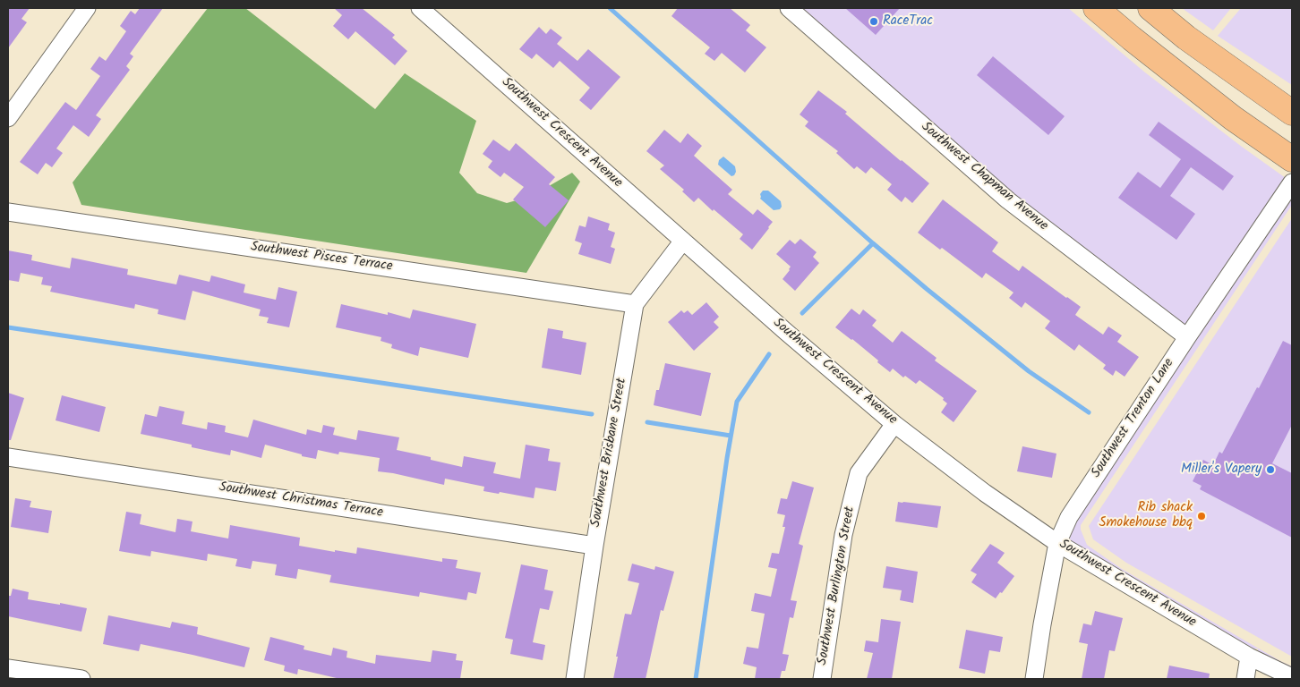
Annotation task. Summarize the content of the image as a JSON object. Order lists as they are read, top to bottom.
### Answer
{
  "streets": {
    "street": [
      "Southwest Crescent Avenue",
      "Southwest Chapman Avenue",
      "Southwest Pisces Terrace",
      "Southwest Trenton Lane",
      "Southwest Brisbane Street",
      "Southwest Christmas Terrace",
      "Southwest Burlington Street"
    ]
  },
  "crossings": [
    ["Southwest Crescent Avenue", "Southwest Trenton Lane"],
    ["Southwest Crescent Avenue", "Southwest Brisbane Street"],
    ["Southwest Crescent Avenue", "Southwest Burlington Street"],
    ["Southwest Chapman Avenue", "Southwest Trenton Lane"],
    ["Southwest Pisces Terrace", "Southwest Brisbane Street"],
    ["Southwest Brisbane Street", "Southwest Christmas Terrace"]
  ],
  "places": ["RaceTrac", "Miller's Vapery", "Rib shack Smokehouse bbq"]
}
